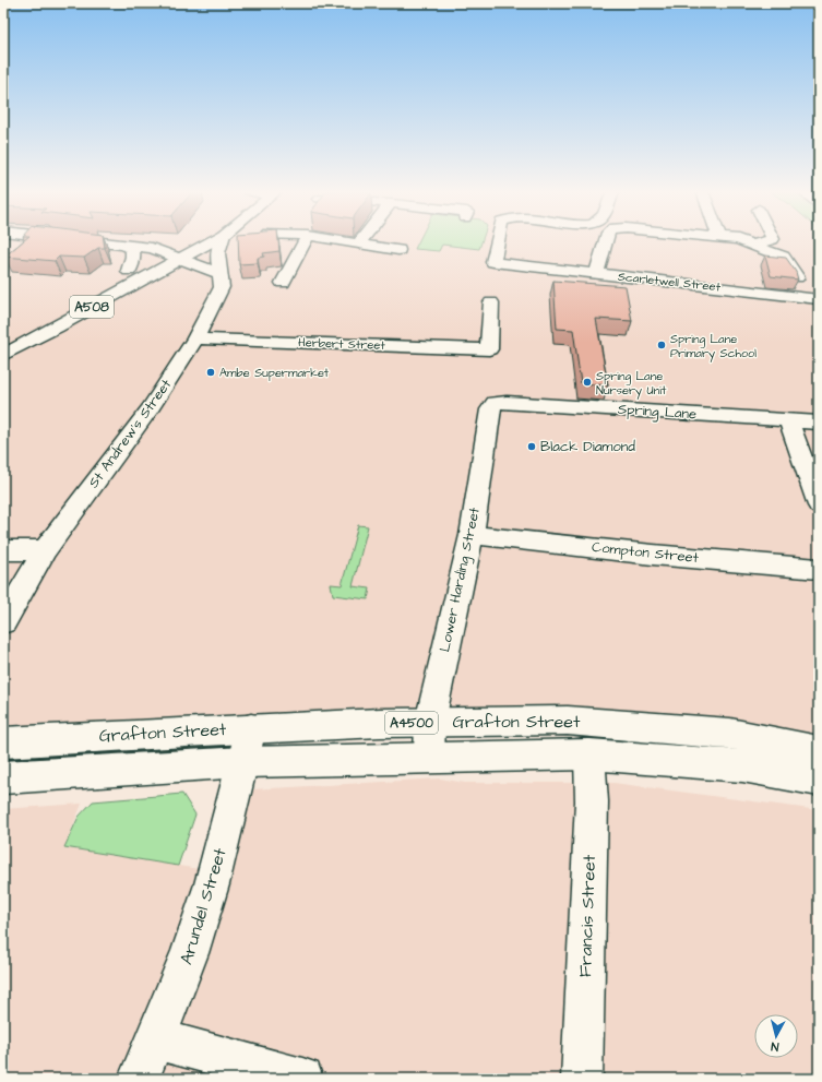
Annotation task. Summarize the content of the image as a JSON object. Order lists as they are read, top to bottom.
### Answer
{
  "streets": {
    "main road": [
      "Scarletwell Street",
      "A508",
      "Herbert Street",
      "Spring Lane",
      "St Andrew's Street",
      "Compton Street",
      "Lower Harding Street",
      "Grafton Street",
      "A4500",
      "Arundel Street",
      "Francis Street"
    ]
  },
  "crossings": [
    ["Herbert Street", "St Andrew's Street"],
    ["Spring Lane", "Lower Harding Street"],
    ["Compton Street", "Lower Harding Street"],
    ["Lower Harding Street", "Grafton Street"],
    ["Grafton Street", "Arundel Street"]
  ],
  "places": [
    "Spring Lane Primary School",
    "Ambe Supermarket",
    "Spring Lane Nursery Unit",
    "Black Diamond"
  ],
  "north": "bottom"
}
